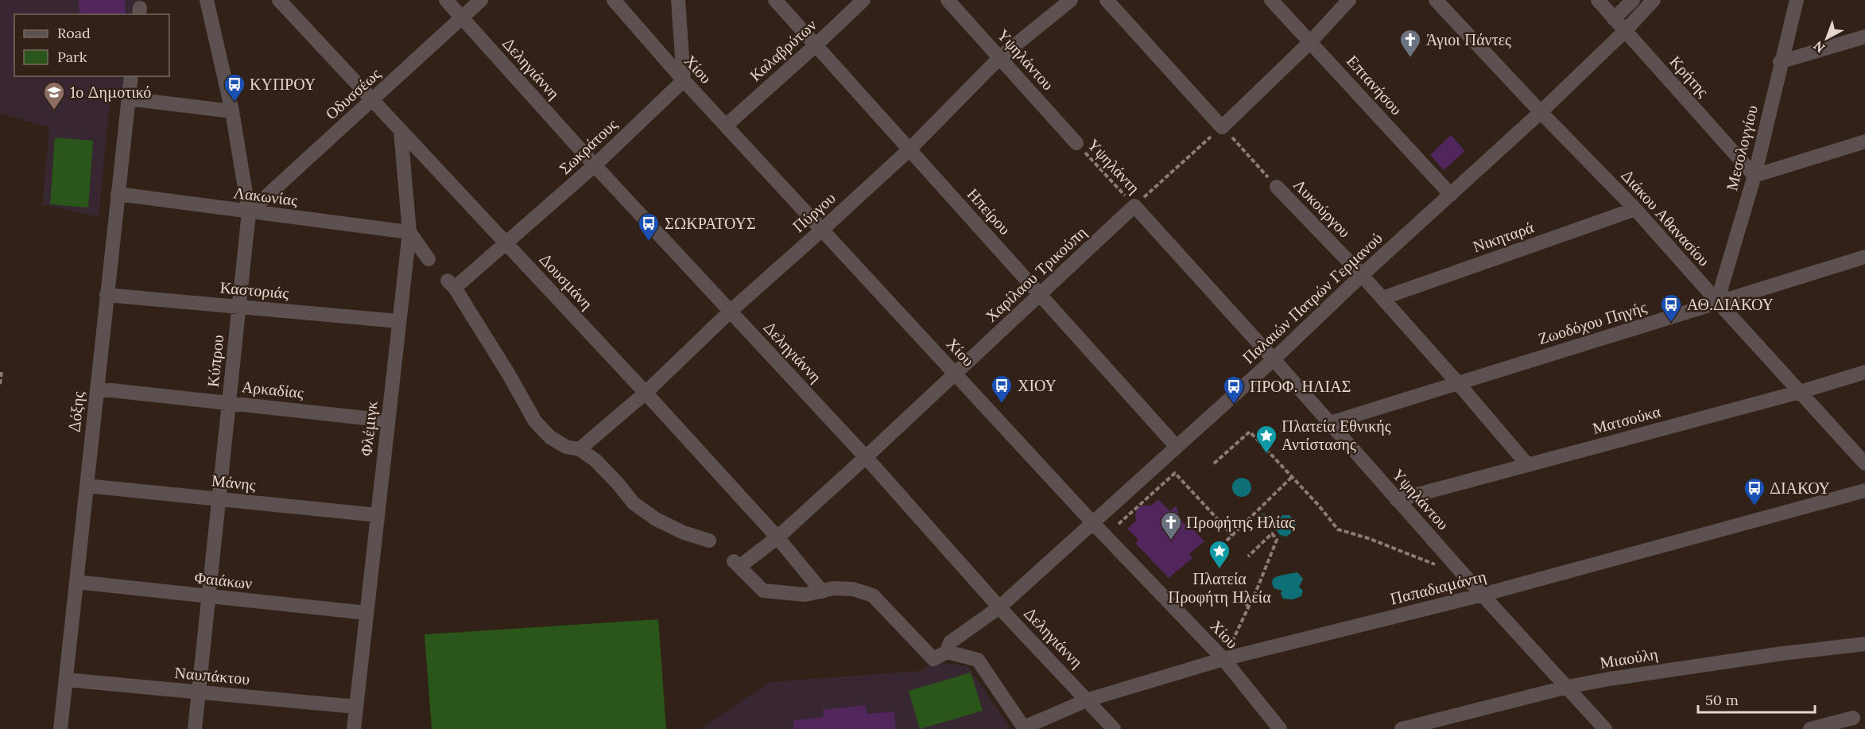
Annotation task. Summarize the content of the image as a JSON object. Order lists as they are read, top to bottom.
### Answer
{
  "streets": {
    "street": [
      "Καλαβρύτων",
      "Υψηλάντου",
      "Δεληγιάννη",
      "Χίου",
      "Κρήτης",
      "Επτανήσου",
      "Οδυσσέως",
      "Σωκράτους",
      "Μεσολογγίου",
      "Λακωνίας",
      "Λυκούργου",
      "Ηπείρου",
      "Πύργου",
      "Διάκου Αθανασίου",
      "Νικηταρά",
      "Χαρίλαου Τρικούπη",
      "Δουσμάνη",
      "Καστοριάς",
      "Παλαιών Πατρών Γερμανού",
      "Ζωοδόχου Πηγής",
      "Κύπρου",
      "Αρκαδίας",
      "Δόξης",
      "Ματσούκα",
      "Φλέμιγκ",
      "Μάνης",
      "Φαιάκων",
      "Παπαδιαμάντη",
      "Μιαούλη",
      "Ναυπάκτου"
    ],
    "path": ["Υψηλάντη"]
  },
  "crossings": [
    ["Καλαβρύτων", "Χίου"],
    ["Καλαβρύτων", "Ηπείρου"],
    ["Υψηλάντου", "Υψηλάντη"],
    ["Υψηλάντου", "Πύργου"],
    ["Υψηλάντου", "Χαρίλαου Τρικούπη"],
    ["Υψηλάντου", "Παλαιών Πατρών Γερμανού"],
    ["Υψηλάντου", "Ζωοδόχου Πηγής"],
    ["Υψηλάντου", "Ματσούκα"],
    ["Υψηλάντου", "Παπαδιαμάντη"],
    ["Υψηλάντου", "Μιαούλη"],
    ["Δεληγιάννη", "Οδυσσέως"],
    ["Δεληγιάννη", "Σωκράτους"],
    ["Δεληγιάννη", "Πύργου"],
    ["Δεληγιάννη", "Χαρίλαου Τρικούπη"],
    ["Δεληγιάννη", "Παλαιών Πατρών Γερμανού"],
    ["Δεληγιάννη", "Παπαδιαμάντη"],
    ["Χίου", "Σωκράτους"],
    ["Χίου", "Πύργου"],
    ["Χίου", "Χαρίλαου Τρικούπη"],
    ["Χίου", "Παλαιών Πατρών Γερμανού"],
    ["Χίου", "Παπαδιαμάντη"],
    ["Κρήτης", "Μεσολογγίου"],
    ["Κρήτης", "Παλαιών Πατρών Γερμανού"],
    ["Επτανήσου", "Παλαιών Πατρών Γερμανού"],
    ["Οδυσσέως", "Λακωνίας"],
    ["Οδυσσέως", "Δουσμάνη"],
    ["Οδυσσέως", "Κύπρου"],
    ["Σωκράτους", "Πύργου"],
    ["Σωκράτους", "Δουσμάνη"],
    ["Μεσολογγίου", "Διάκου Αθανασίου"],
    ["Μεσολογγίου", "Ζωοδόχου Πηγής"],
    ["Υψηλάντη", "Χαρίλαου Τρικούπη"],
    ["Λακωνίας", "Κύπρου"],
    ["Λακωνίας", "Δόξης"],
    ["Λακωνίας", "Φλέμιγκ"],
    ["Λυκούργου", "Νικηταρά"],
    ["Λυκούργου", "Παλαιών Πατρών Γερμανού"],
    ["Λυκούργου", "Ζωοδόχου Πηγής"],
    ["Λυκούργου", "Ματσούκα"],
    ["Ηπείρου", "Πύργου"],
    ["Ηπείρου", "Χαρίλαου Τρικούπη"],
    ["Ηπείρου", "Παλαιών Πατρών Γερμανού"],
    ["Πύργου", "Δουσμάνη"],
    ["Διάκου Αθανασίου", "Νικηταρά"],
    ["Διάκου Αθανασίου", "Παλαιών Πατρών Γερμανού"],
    ["Διάκου Αθανασίου", "Ζωοδόχου Πηγής"],
    ["Διάκου Αθανασίου", "Ματσούκα"],
    ["Χαρίλαου Τρικούπη", "Δουσμάνη"],
    ["Δουσμάνη", "Φλέμιγκ"],
    ["Καστοριάς", "Κύπρου"],
    ["Καστοριάς", "Δόξης"],
    ["Καστοριάς", "Φλέμιγκ"],
    ["Κύπρου", "Αρκαδίας"],
    ["Κύπρου", "Μάνης"],
    ["Κύπρου", "Φαιάκων"],
    ["Κύπρου", "Ναυπάκτου"],
    ["Αρκαδίας", "Δόξης"],
    ["Αρκαδίας", "Φλέμιγκ"],
    ["Δόξης", "Μάνης"],
    ["Δόξης", "Φαιάκων"],
    ["Δόξης", "Ναυπάκτου"],
    ["Φλέμιγκ", "Μάνης"],
    ["Φλέμιγκ", "Φαιάκων"],
    ["Φλέμιγκ", "Ναυπάκτου"]
  ],
  "places": {
    "church": ["Άγιοι Πάντες", "Προφήτης Ηλίας"],
    "bus stop": [
      "ΚΥΠΡΟΥ",
      "ΣΩΚΡΑΤΟΥΣ",
      "ΑΘ.ΔΙΑΚΟΥ",
      "ΧΙΟΥ",
      "ΠΡΟΦ. ΗΛΙΑΣ",
      "ΔΙΑΚΟΥ"
    ],
    "school or university": ["1ο Δημοτικό"],
    "place": ["Πλατεία Εθνικής Αντίστασης", "Πλατεία Προφήτη Ηλεία"]
  },
  "legend": ["Road", "Park"],
  "scale_bar": "50 m",
  "north": "bottom left"
}
